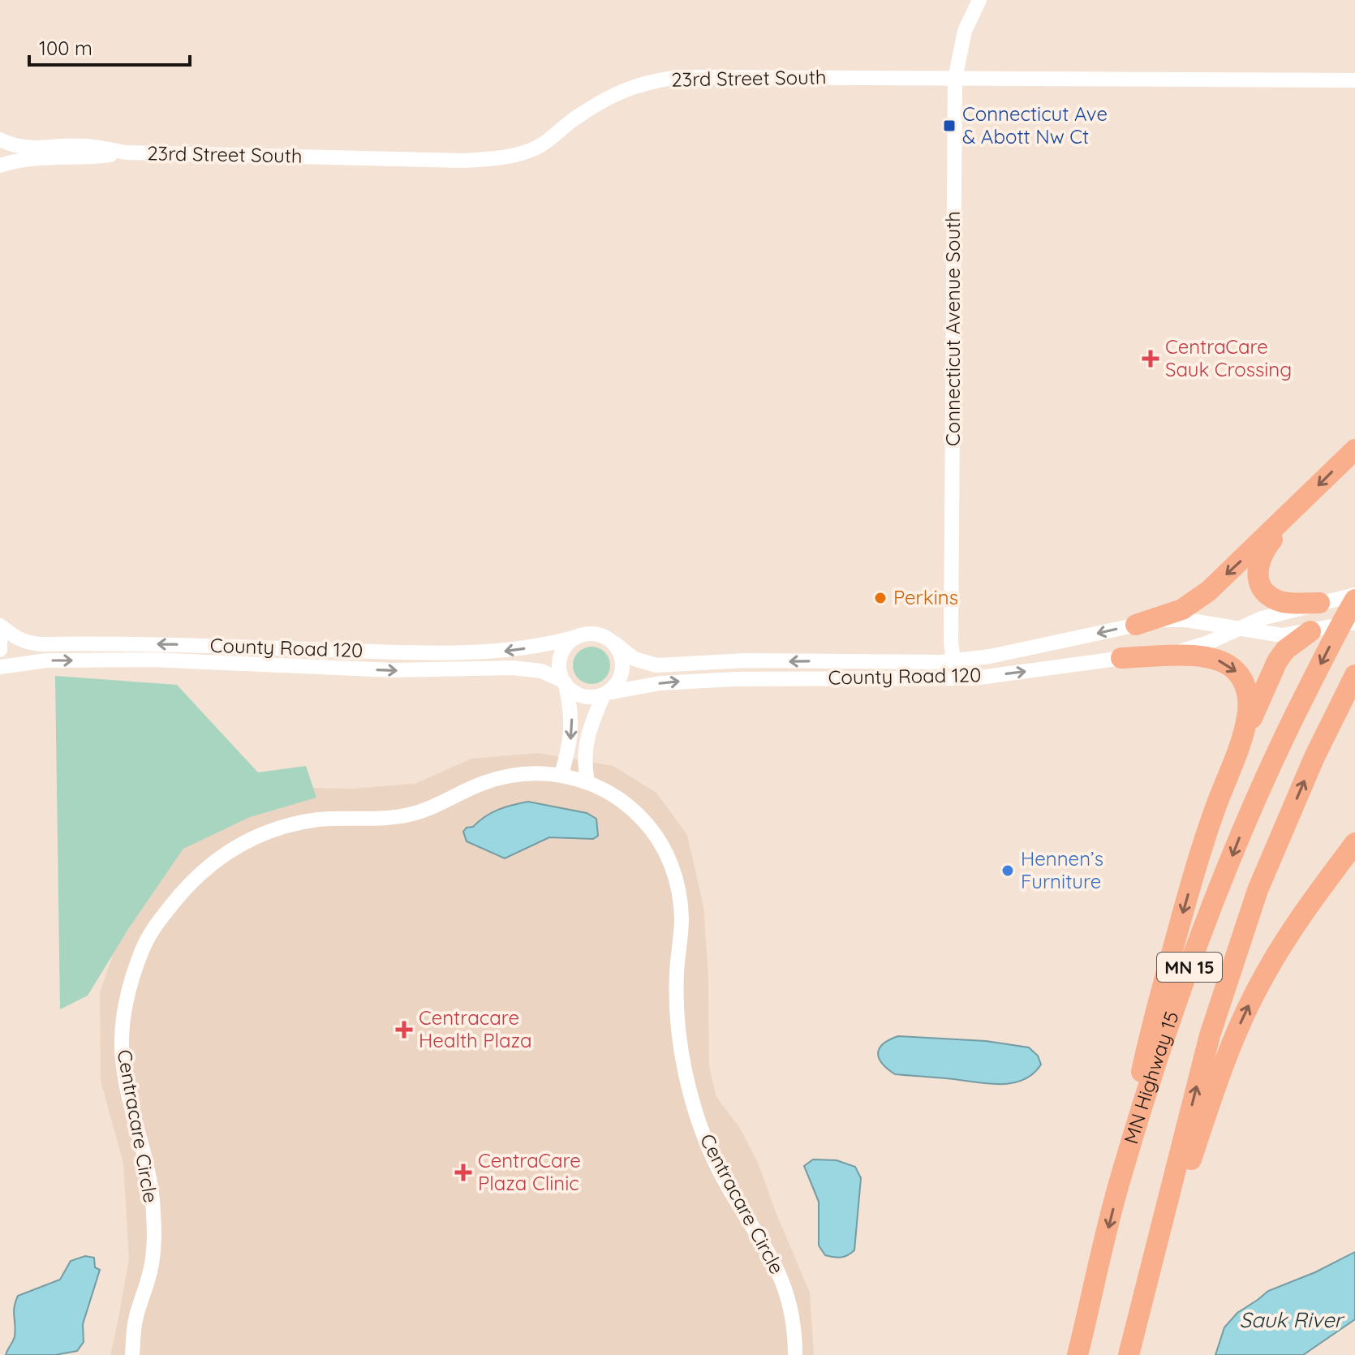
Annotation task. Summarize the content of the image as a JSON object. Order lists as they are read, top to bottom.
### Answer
{
  "streets": {
    "highway": ["MN 15", "MN Highway 15"],
    "street": [
      "23rd Street South",
      "Connecticut Avenue South",
      "County Road 120",
      "Centracare Circle"
    ]
  },
  "crossings": [
    ["23rd Street South", "Connecticut Avenue South"],
    ["Connecticut Avenue South", "County Road 120"],
    ["County Road 120", "MN Highway 15"]
  ],
  "water": ["Sauk River"],
  "places": {
    "transit": ["Connecticut Ave & Abott Nw Ct"],
    "health": ["CentraCare Sauk Crossing", "Centracare Health Plaza", "CentraCare Plaza Clinic"],
    "other": ["Perkins", "Hennen’s Furniture"]
  },
  "scale_bar": "100 m"
}
